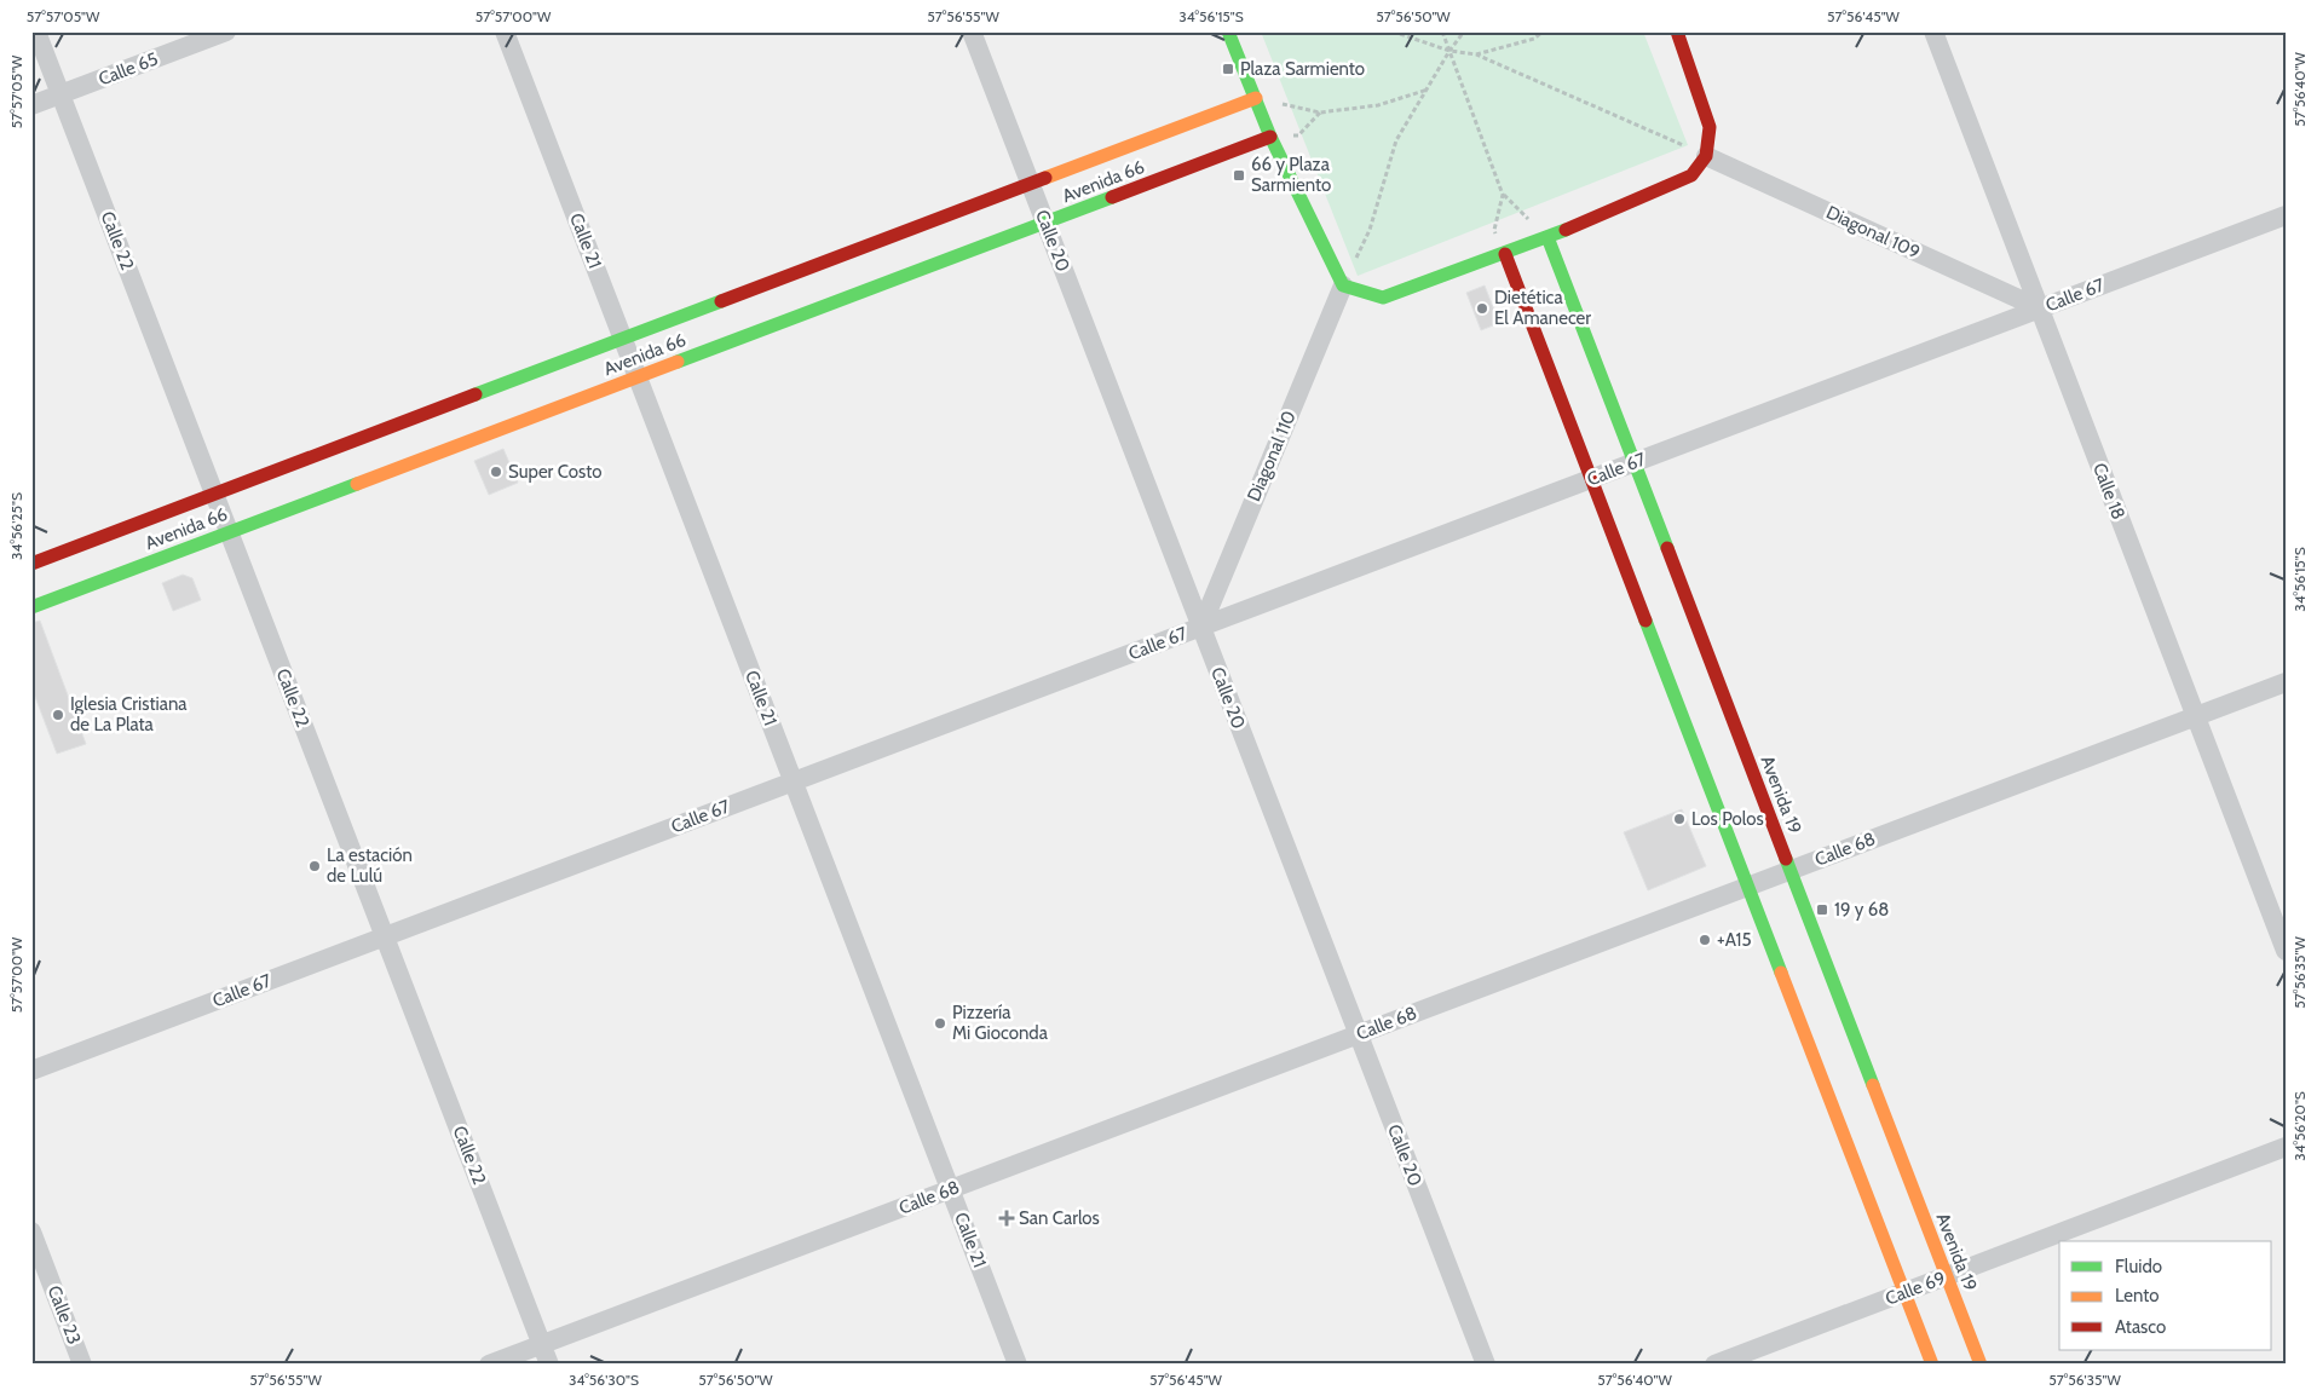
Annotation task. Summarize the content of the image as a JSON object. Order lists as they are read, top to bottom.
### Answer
{
  "streets": {
    "main road": ["Avenida 66", "Avenida 19"],
    "street": [
      "Calle 65",
      "Diagonal 109",
      "Calle 22",
      "Calle 21",
      "Calle 20",
      "Calle 67",
      "Diagonal 110",
      "Calle 18",
      "Calle 68",
      "Calle 69",
      "Calle 23"
    ]
  },
  "crossings": [
    ["Calle 65", "Calle 22"],
    ["Avenida 66", "Calle 22"],
    ["Avenida 66", "Calle 21"],
    ["Avenida 66", "Calle 20"],
    ["Diagonal 109", "Calle 67"],
    ["Diagonal 109", "Calle 18"],
    ["Calle 22", "Calle 67"],
    ["Calle 22", "Calle 68"],
    ["Calle 21", "Calle 67"],
    ["Calle 21", "Calle 68"],
    ["Calle 20", "Calle 67"],
    ["Calle 20", "Diagonal 110"],
    ["Calle 20", "Calle 68"],
    ["Calle 67", "Diagonal 110"],
    ["Calle 67", "Calle 18"],
    ["Calle 67", "Avenida 19"],
    ["Calle 18", "Calle 68"],
    ["Avenida 19", "Calle 68"],
    ["Avenida 19", "Calle 69"]
  ],
  "places": {
    "transit": ["Plaza Sarmiento", "66 y Plaza Sarmiento", "19 y 68"],
    "other": [
      "Dietética El Amanecer",
      "Super Costo",
      "Iglesia Cristiana de La Plata",
      "Los Polos",
      "La estación de Lulú",
      "+A15",
      "Pizzería Mi Gioconda"
    ],
    "health": ["San Carlos"]
  },
  "legend": ["Fluido", "Lento", "Atasco"],
  "coordinates": [
    "57°57'05\"W",
    "57°57'00\"W",
    "57°56'55\"W",
    "34°56'15\"S",
    "57°56'50\"W",
    "57°56'45\"W",
    "57°56'40\"W",
    "34°56'25\"S",
    "57°56'35\"W",
    "34°56'20\"S",
    "34°56'30\"S"
  ]
}
